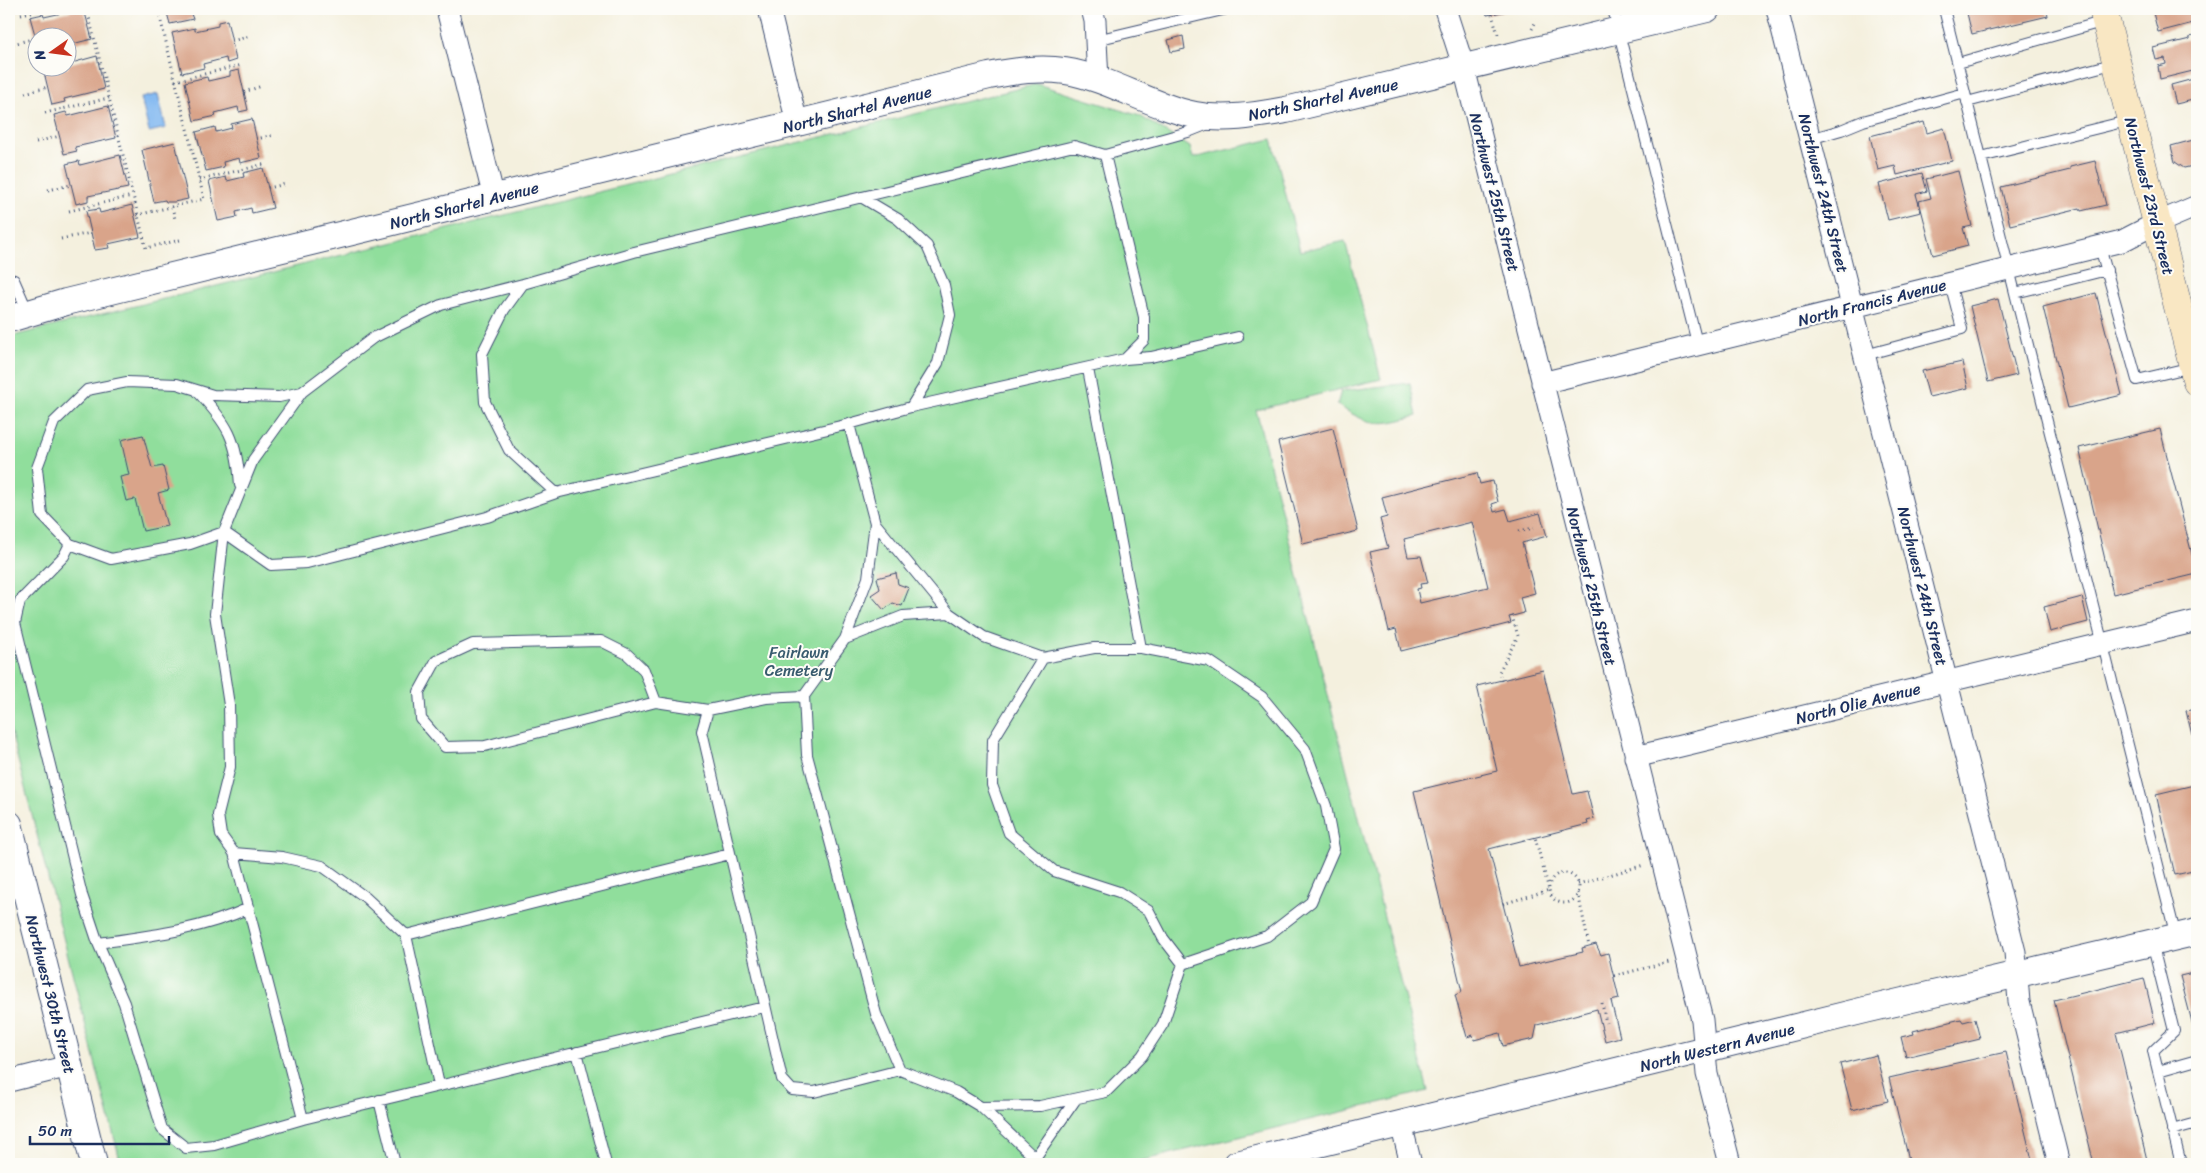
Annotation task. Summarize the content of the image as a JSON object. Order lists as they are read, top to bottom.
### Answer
{
  "streets": {
    "main road": ["Northwest 23rd Street"],
    "street": [
      "North Shartel Avenue",
      "Northwest 25th Street",
      "Northwest 24th Street",
      "North Francis Avenue",
      "North Olie Avenue",
      "Northwest 30th Street",
      "North Western Avenue"
    ]
  },
  "crossings": [
    ["North Shartel Avenue", "Northwest 25th Street"],
    ["Northwest 25th Street", "North Francis Avenue"],
    ["Northwest 25th Street", "North Olie Avenue"],
    ["Northwest 25th Street", "North Western Avenue"],
    ["Northwest 24th Street", "North Francis Avenue"],
    ["Northwest 24th Street", "North Olie Avenue"],
    ["Northwest 24th Street", "North Western Avenue"],
    ["Northwest 23rd Street", "North Francis Avenue"]
  ],
  "parks": ["Fairlawn Cemetery"],
  "scale_bar": "50 m",
  "north": "left"
}
